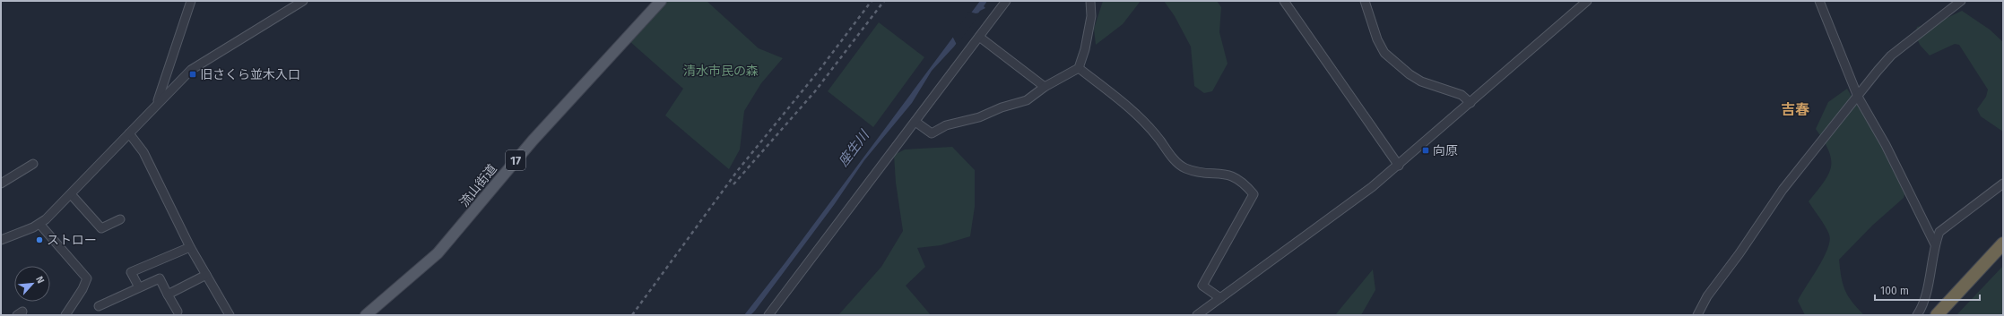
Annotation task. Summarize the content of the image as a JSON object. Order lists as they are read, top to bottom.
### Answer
{
  "streets": {
    "main road": ["17", "流山街道"]
  },
  "districts": ["吉春"],
  "water": ["座生川"],
  "parks": ["清水市民の森"],
  "places": {
    "transit": ["旧さくら並木入口", "向原"],
    "other": ["ストロー"]
  },
  "scale_bar": "100 m",
  "north": "top right"
}
